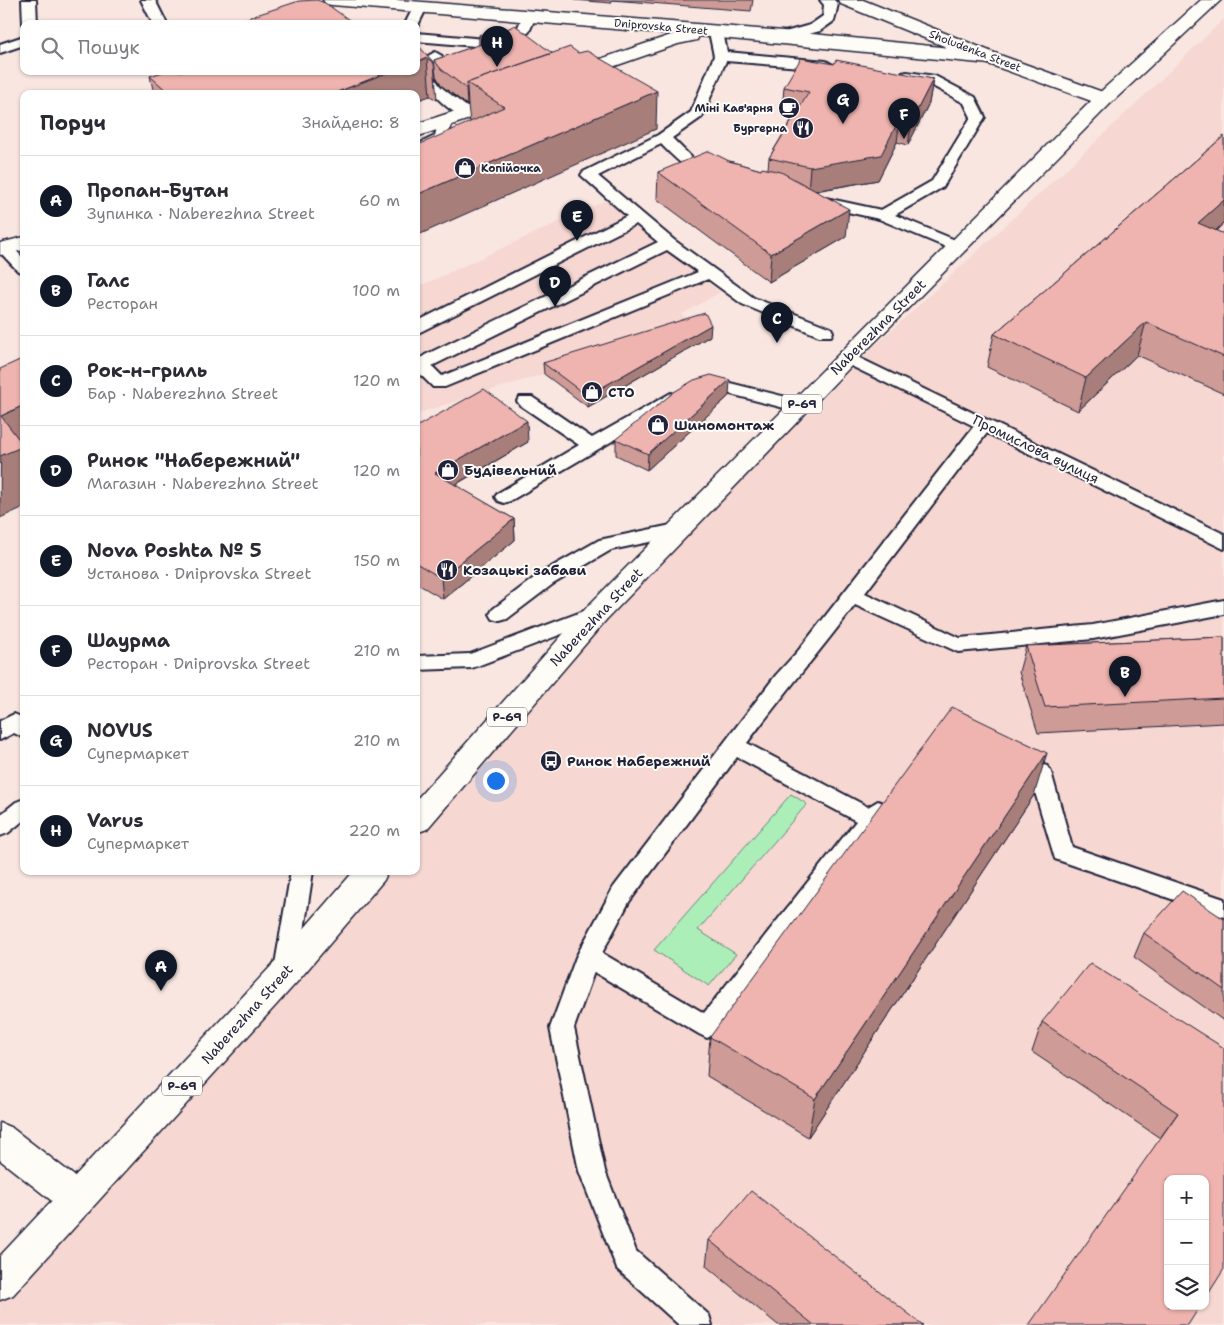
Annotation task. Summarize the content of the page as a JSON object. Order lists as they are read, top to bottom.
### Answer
{
  "streets": {
    "main road": [
      "Dniprovska Street",
      "Sholudenka Street",
      "Naberezhna Street",
      "Р-69"
    ],
    "lane": ["Промислова вулиця"]
  },
  "crossings": [
    ["Dniprovska Street", "Sholudenka Street"],
    ["Sholudenka Street", "Naberezhna Street"],
    ["Naberezhna Street", "Промислова вулиця"]
  ],
  "places": {
    "cafe": ["Міні Кав'ярня"],
    "restaurant": ["Бургерна", "Козацькі забави"],
    "shop": [
      "Копійочка",
      "СТО",
      "Шиномонтаж",
      "Будівельний"
    ],
    "bus stop": ["Ринок Набережний"]
  },
  "page": {
    "search": "Пошук",
    "pins": [
      "H",
      "G",
      "F",
      "E",
      "D",
      "C",
      "B",
      "A"
    ],
    "heading": ["Поруч", "Знайдено: 8"],
    "list": [
      {
        "mark": "A",
        "name": "Пропан-Бутан",
        "note": "Зупинка · Naberezhna Street",
        "value": "60 m"
      },
      {
        "mark": "B",
        "name": "Галс",
        "note": "Ресторан",
        "value": "100 m"
      },
      {
        "mark": "C",
        "name": "Рок-н-гриль",
        "note": "Бар · Naberezhna Street",
        "value": "120 m"
      },
      {
        "mark": "D",
        "name": "Ринок \"Набережний\"",
        "note": "Магазин · Naberezhna Street",
        "value": "120 m"
      },
      {
        "mark": "E",
        "name": "Nova Poshta № 5",
        "note": "Установа · Dniprovska Street",
        "value": "150 m"
      },
      {
        "mark": "F",
        "name": "Шаурма",
        "note": "Ресторан · Dniprovska Street",
        "value": "210 m"
      },
      {
        "mark": "G",
        "name": "NOVUS",
        "note": "Супермаркет",
        "value": "210 m"
      },
      {
        "mark": "H",
        "name": "Varus",
        "note": "Супермаркет",
        "value": "220 m"
      }
    ],
    "map_buttons": ["+", "−"]
  }
}
